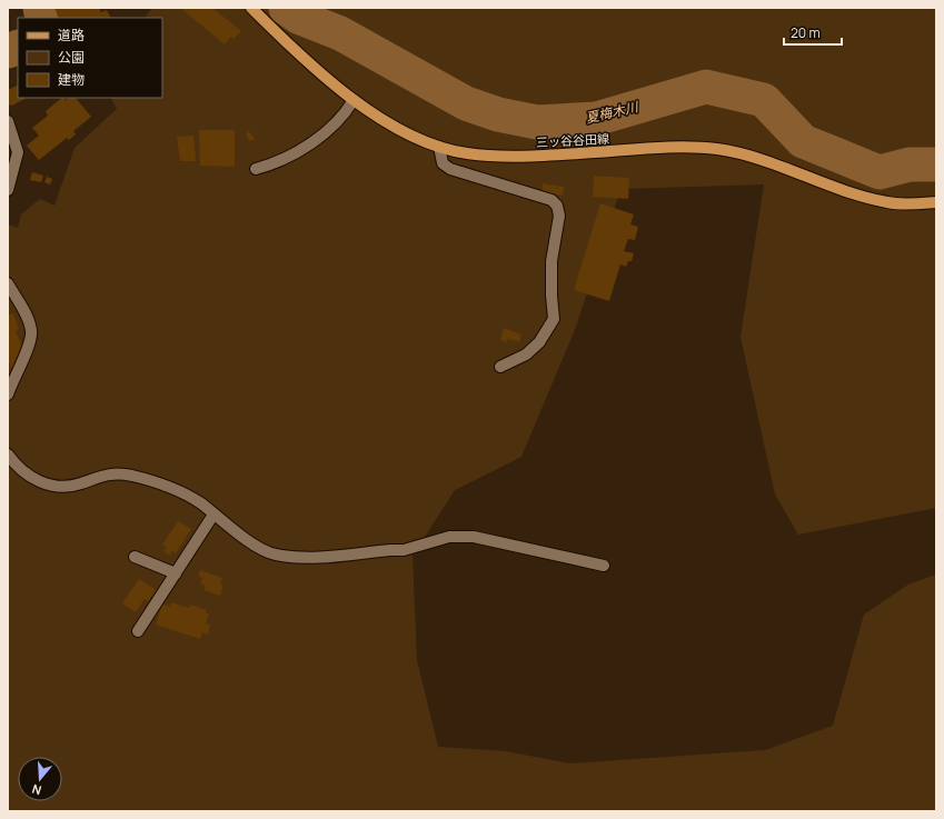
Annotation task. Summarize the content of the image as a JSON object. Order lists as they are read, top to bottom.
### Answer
{
  "streets": {
    "main road": ["三ッ谷谷田線"]
  },
  "water": ["夏梅木川"],
  "legend": ["道路", "公園", "建物"],
  "scale_bar": "20 m",
  "north": "bottom"
}
